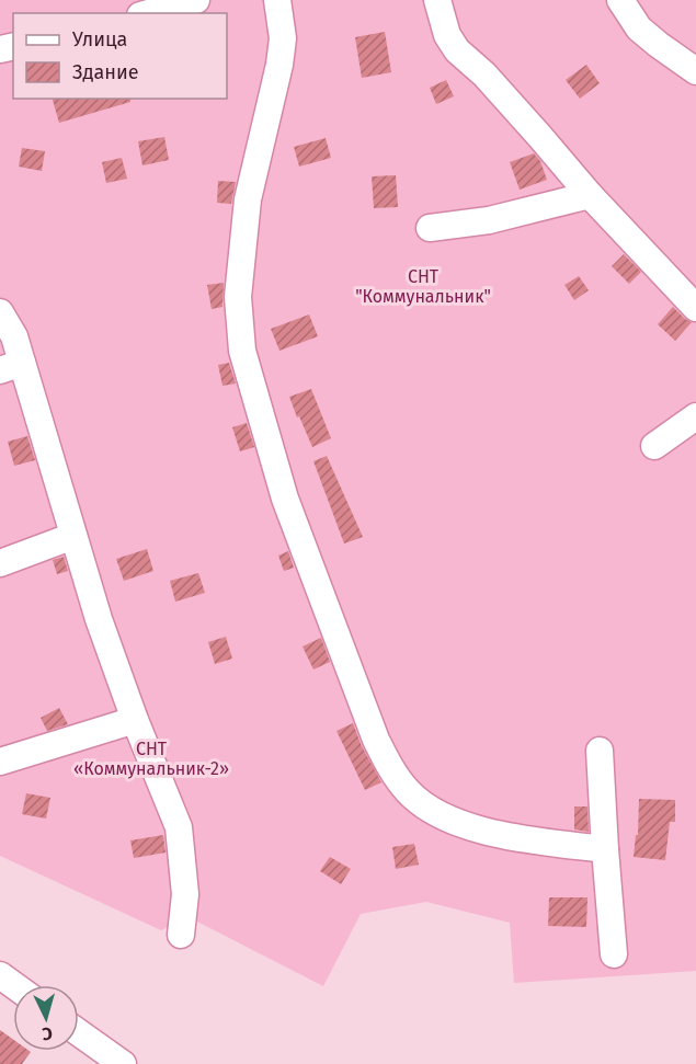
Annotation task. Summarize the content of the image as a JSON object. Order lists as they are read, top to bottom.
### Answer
{
  "parks": ["СНТ \"Коммунальник\"", "СНТ «Коммунальник-2»"],
  "legend": ["Улица", "Здание"],
  "north": "bottom"
}
